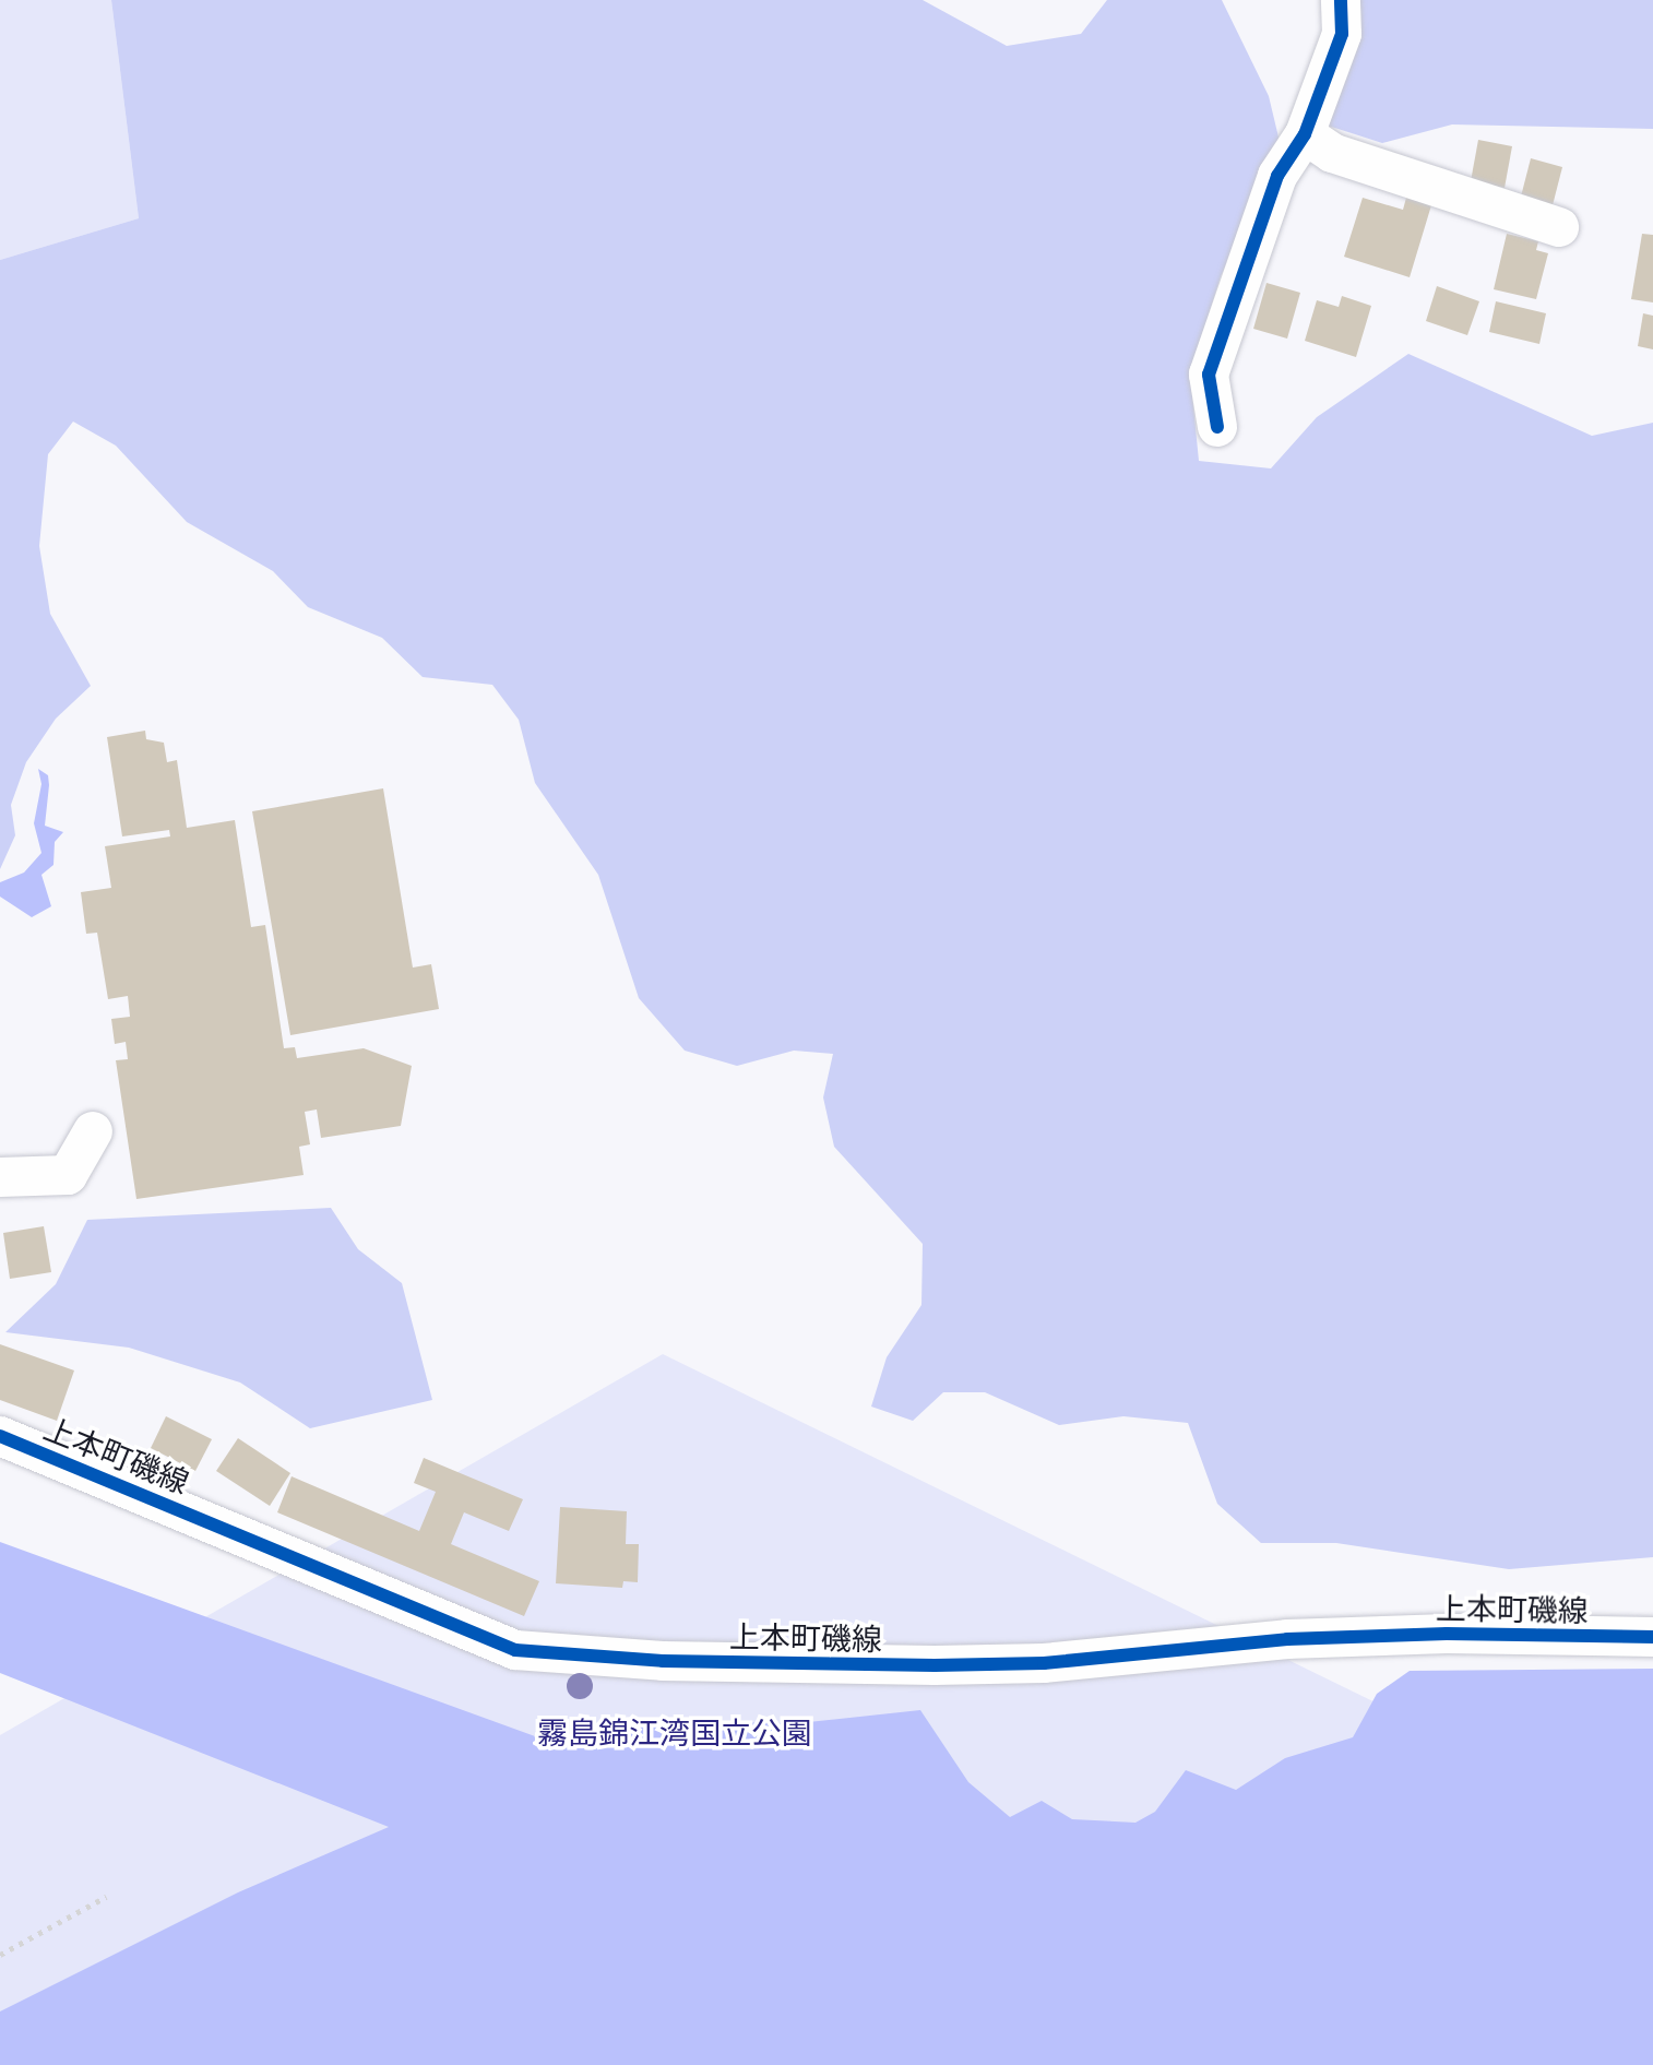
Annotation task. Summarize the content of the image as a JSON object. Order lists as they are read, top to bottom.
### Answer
{
  "streets": {
    "street": ["上本町磯線"]
  },
  "parks": ["霧島錦江湾国立公園"]
}
